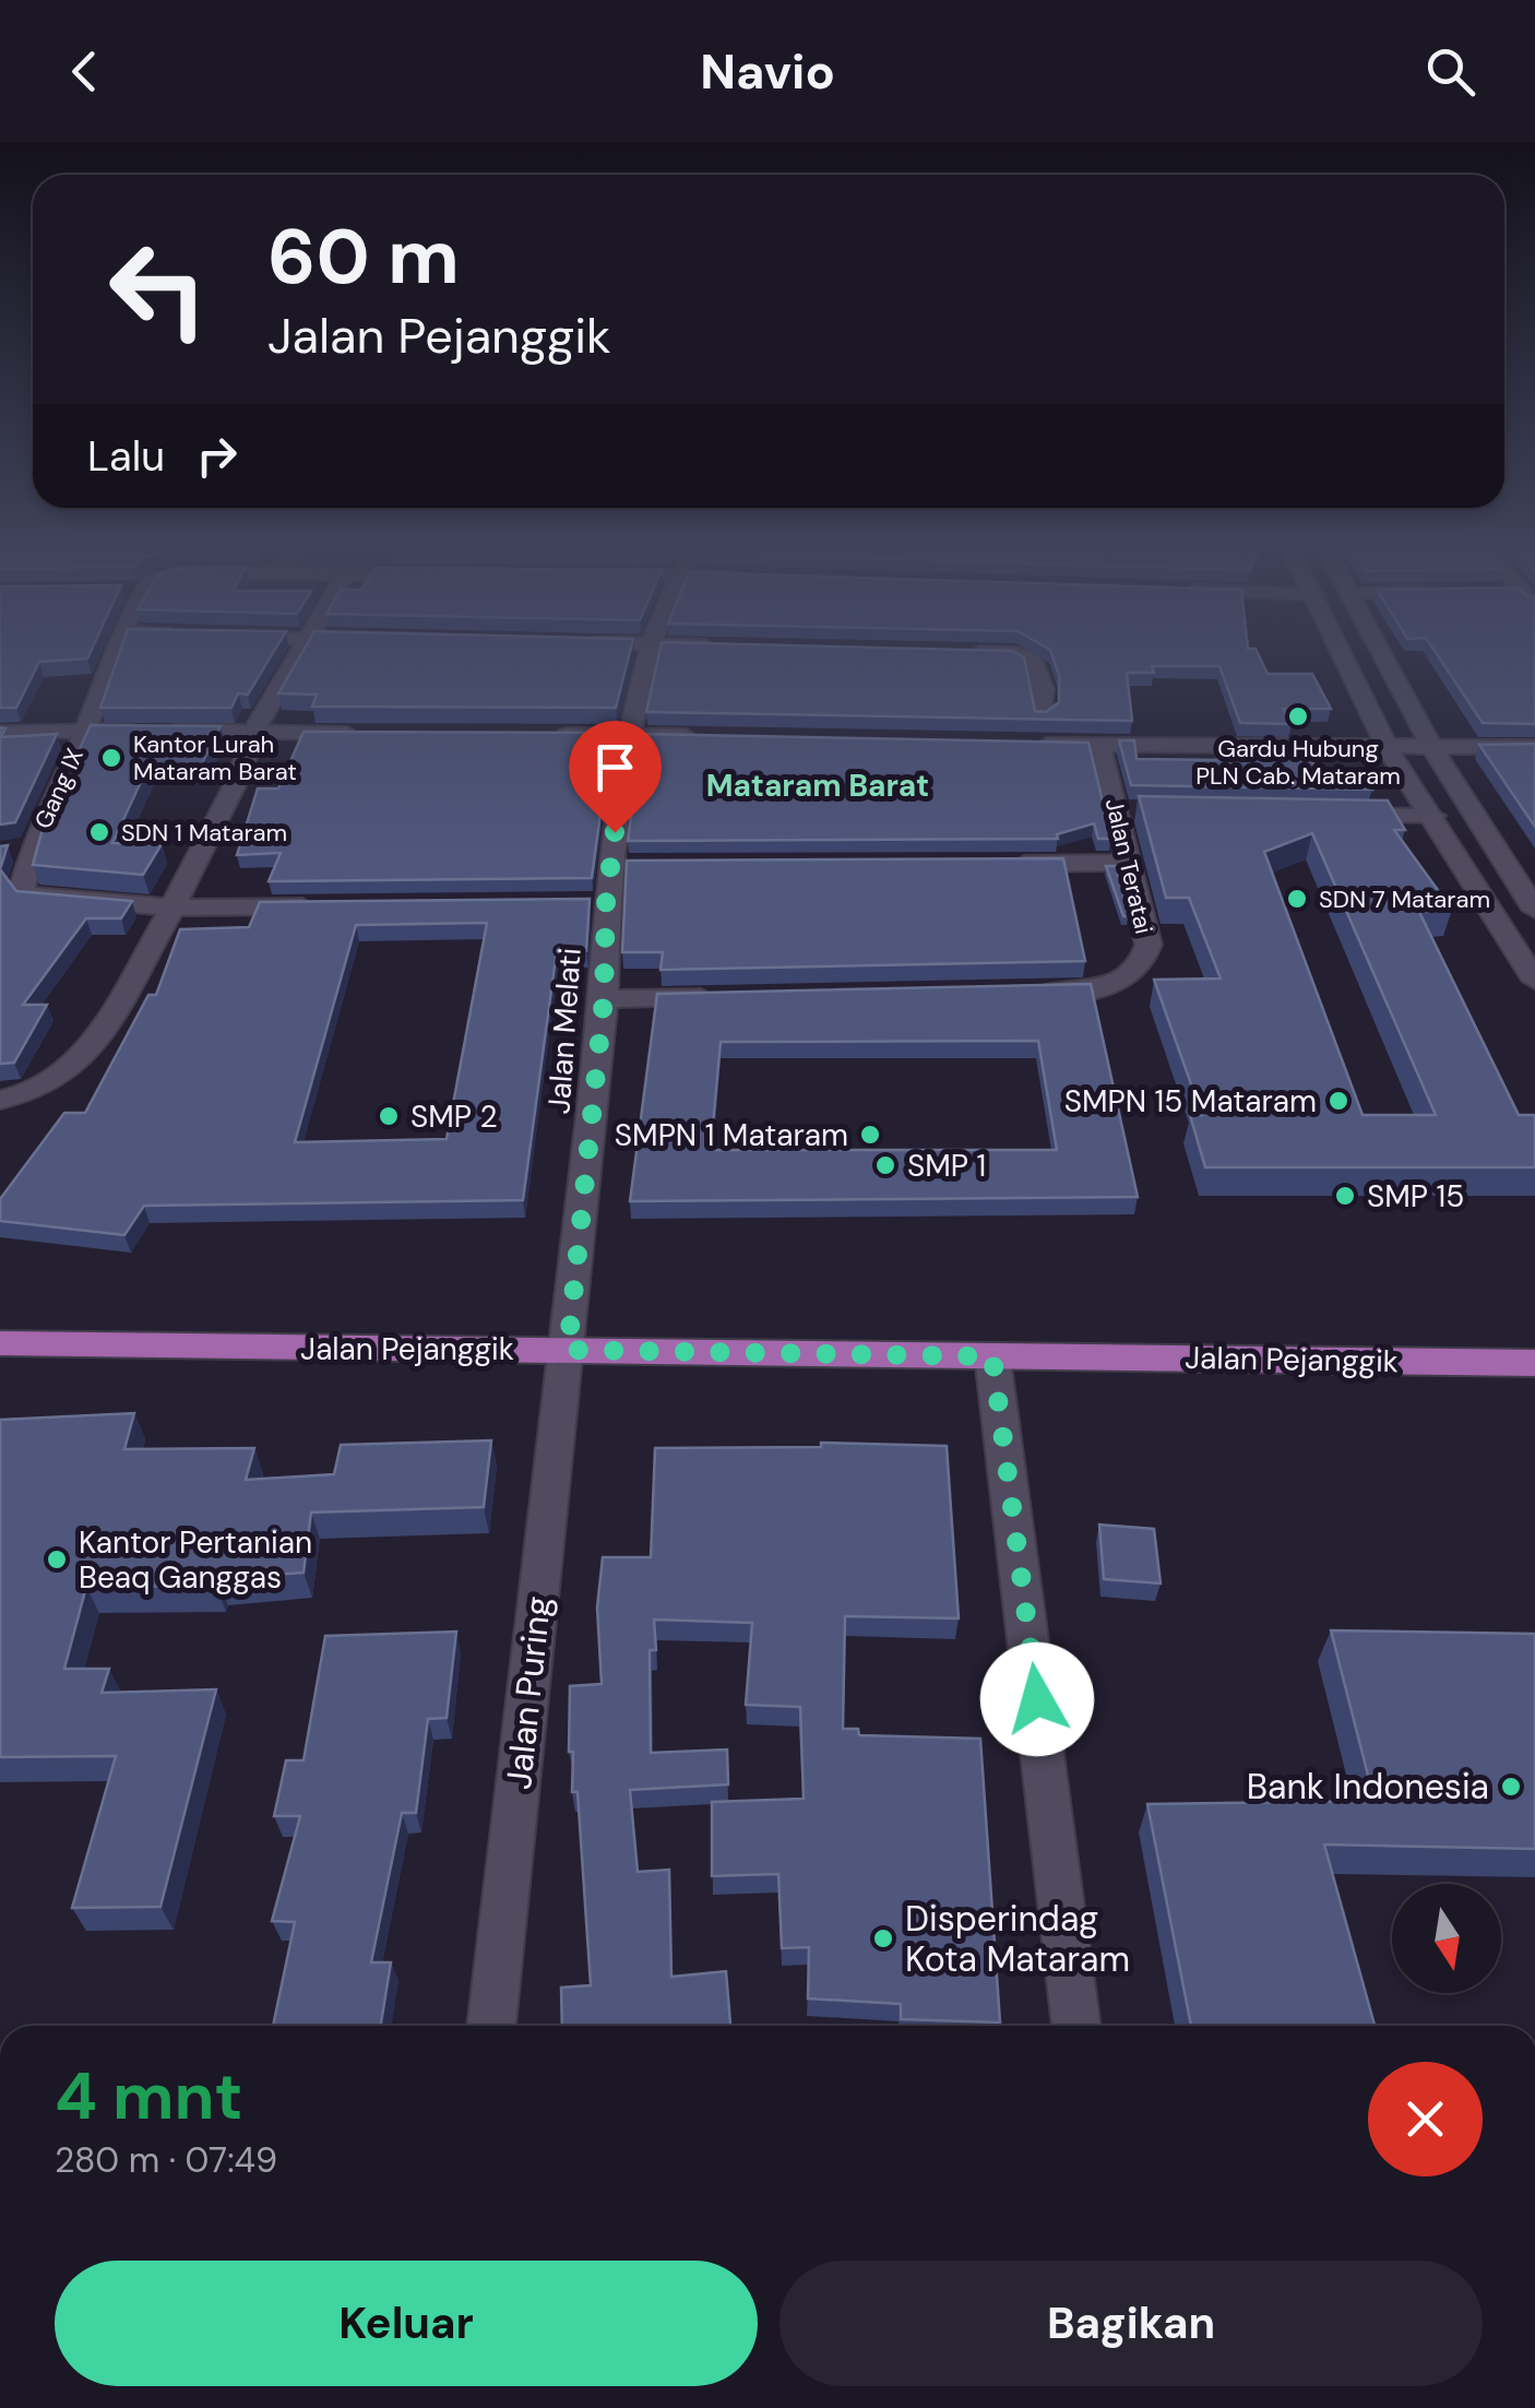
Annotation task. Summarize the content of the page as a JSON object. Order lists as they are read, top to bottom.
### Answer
{
  "streets": {
    "main road": ["Jalan Pejanggik"],
    "street": [
      "Gang IX",
      "Jalan Teratai",
      "Jalan Melati",
      "Jalan Puring"
    ]
  },
  "crossings": [
    ["Jalan Melati", "Jalan Pejanggik"],
    ["Jalan Melati", "Jalan Puring"],
    ["Jalan Pejanggik", "Jalan Puring"]
  ],
  "districts": ["Mataram Barat"],
  "places": [
    "Gardu Hubung PLN Cab. Mataram",
    "Kantor Lurah Mataram Barat",
    "SDN 1 Mataram",
    "SDN 7 Mataram",
    "SMPN 15 Mataram",
    "SMP 2",
    "SMPN 1 Mataram",
    "SMP 1",
    "SMP 15",
    "Kantor Pertanian Beaq Ganggas",
    "Bank Indonesia",
    "Disperindag Kota Mataram"
  ],
  "north": "bottom",
  "page": {
    "header": "Navio",
    "turn": ["60 m", "Jalan Pejanggik"],
    "then": "Lalu",
    "heading": ["4 mnt", "280 m · 07:49"],
    "buttons": ["Keluar", "Bagikan"]
  }
}
